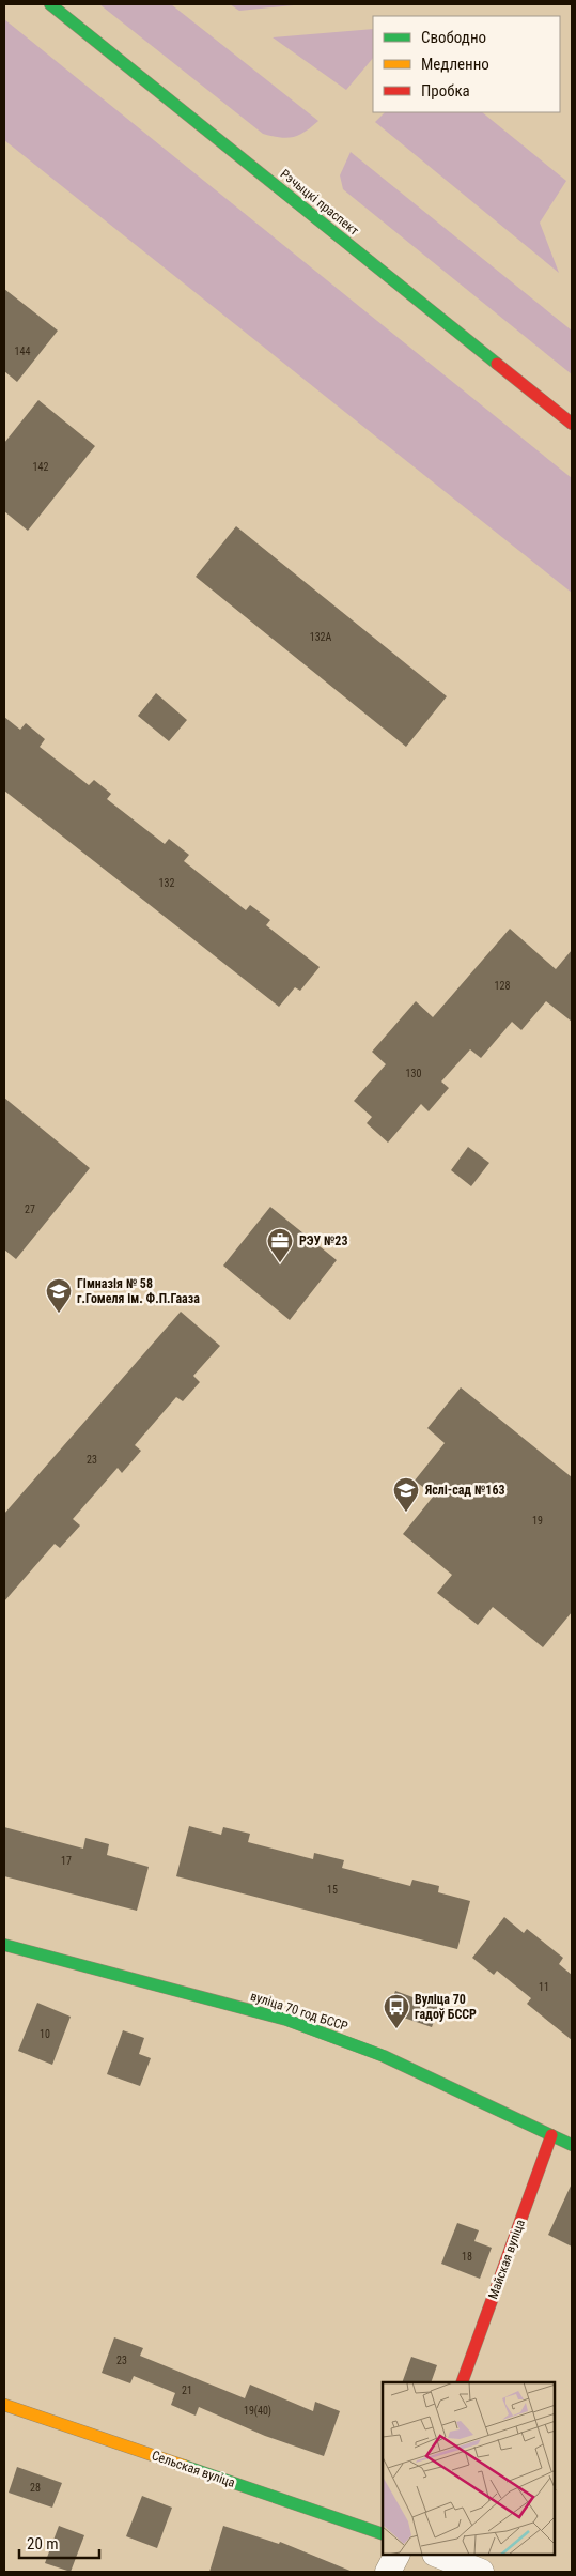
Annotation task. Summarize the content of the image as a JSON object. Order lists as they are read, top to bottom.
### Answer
{
  "streets": {
    "street": [
      "Рэчыцкі праспект",
      "вуліца 70 год БССР",
      "Майская вуліца",
      "Сельская вуліца"
    ]
  },
  "crossings": [
    ["вуліца 70 год БССР", "Майская вуліца"]
  ],
  "places": {
    "office": ["РЭУ №23"],
    "school or university": ["Гімназія № 58 г.Гомеля ім. Ф.П.Гааза", "Яслі-сад №163"],
    "bus stop": ["Вуліца 70 гадоў БССР"]
  },
  "house_numbers": [
    "144",
    "142",
    "132А",
    "132",
    "128",
    "130",
    "27",
    "23",
    "19",
    "17",
    "15",
    "11",
    "10",
    "18",
    "23",
    "21",
    "19(40)",
    "28"
  ],
  "legend": ["Свободно", "Медленно", "Пробка"],
  "scale_bar": "20 m"
}
